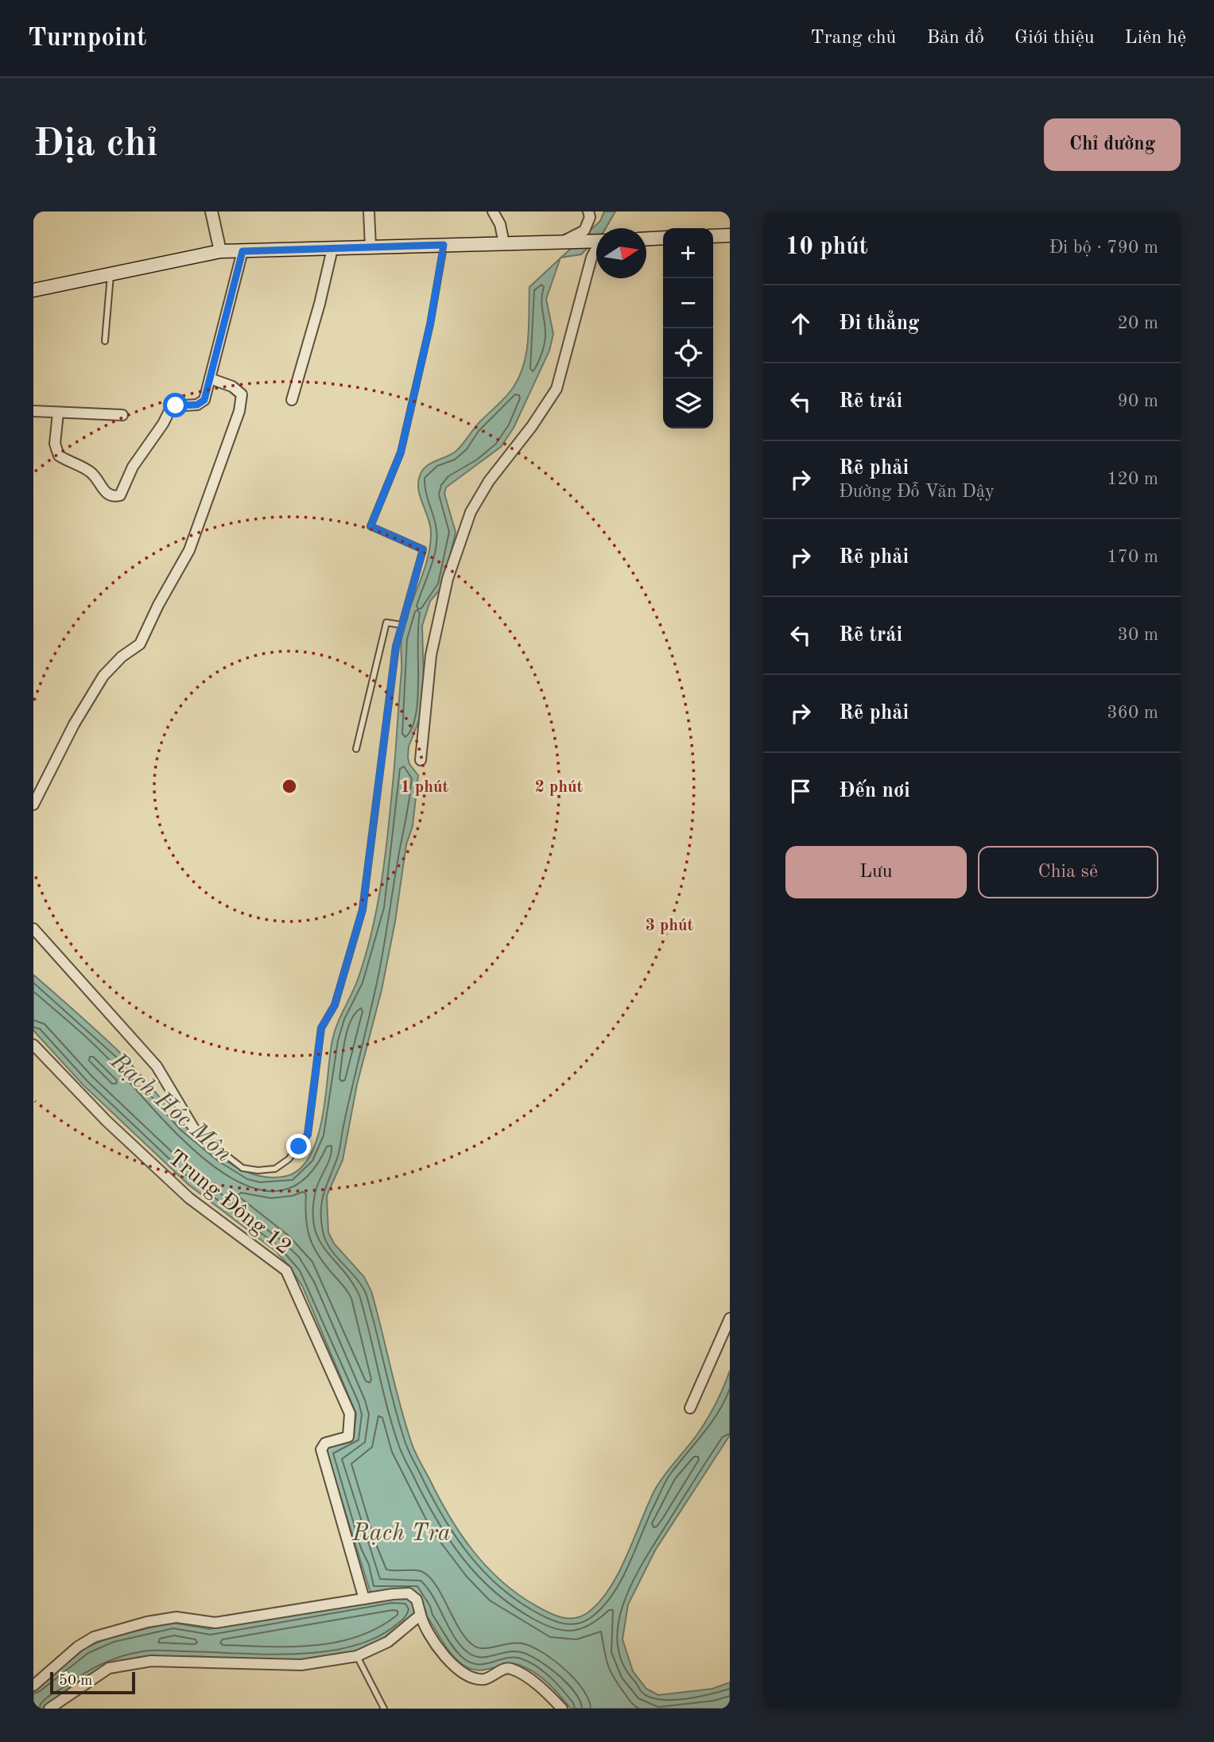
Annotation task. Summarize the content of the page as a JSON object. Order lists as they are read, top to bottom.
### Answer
{
  "streets": {
    "street": ["Trung Đông 12"]
  },
  "water": ["Rạch Hóc Môn", "Rạch Tra"],
  "scale_bar": "50 m",
  "north": "right",
  "page": {
    "header": "Turnpoint",
    "nav": [
      "Trang chủ",
      "Bản đồ",
      "Giới thiệu",
      "Liên hệ"
    ],
    "buttons": [
      "Chỉ đường",
      ["Lưu", "Chia sẻ"]
    ],
    "title": "Địa chỉ",
    "heading": ["10 phút", "Đi bộ · 790 m"],
    "map_buttons": ["+", "−"],
    "list": [
      ["Đi thẳng", "20 m"],
      ["Rẽ trái", "90 m"],
      ["Rẽ phải", "Đường Đỗ Văn Dậy", "120 m"],
      ["Rẽ phải", "170 m"],
      ["Rẽ trái", "30 m"],
      ["Rẽ phải", "360 m"],
      "Đến nơi"
    ],
    "scale": "50 m"
  },
  "rings": ["1 phút", "2 phút", "3 phút"]
}
